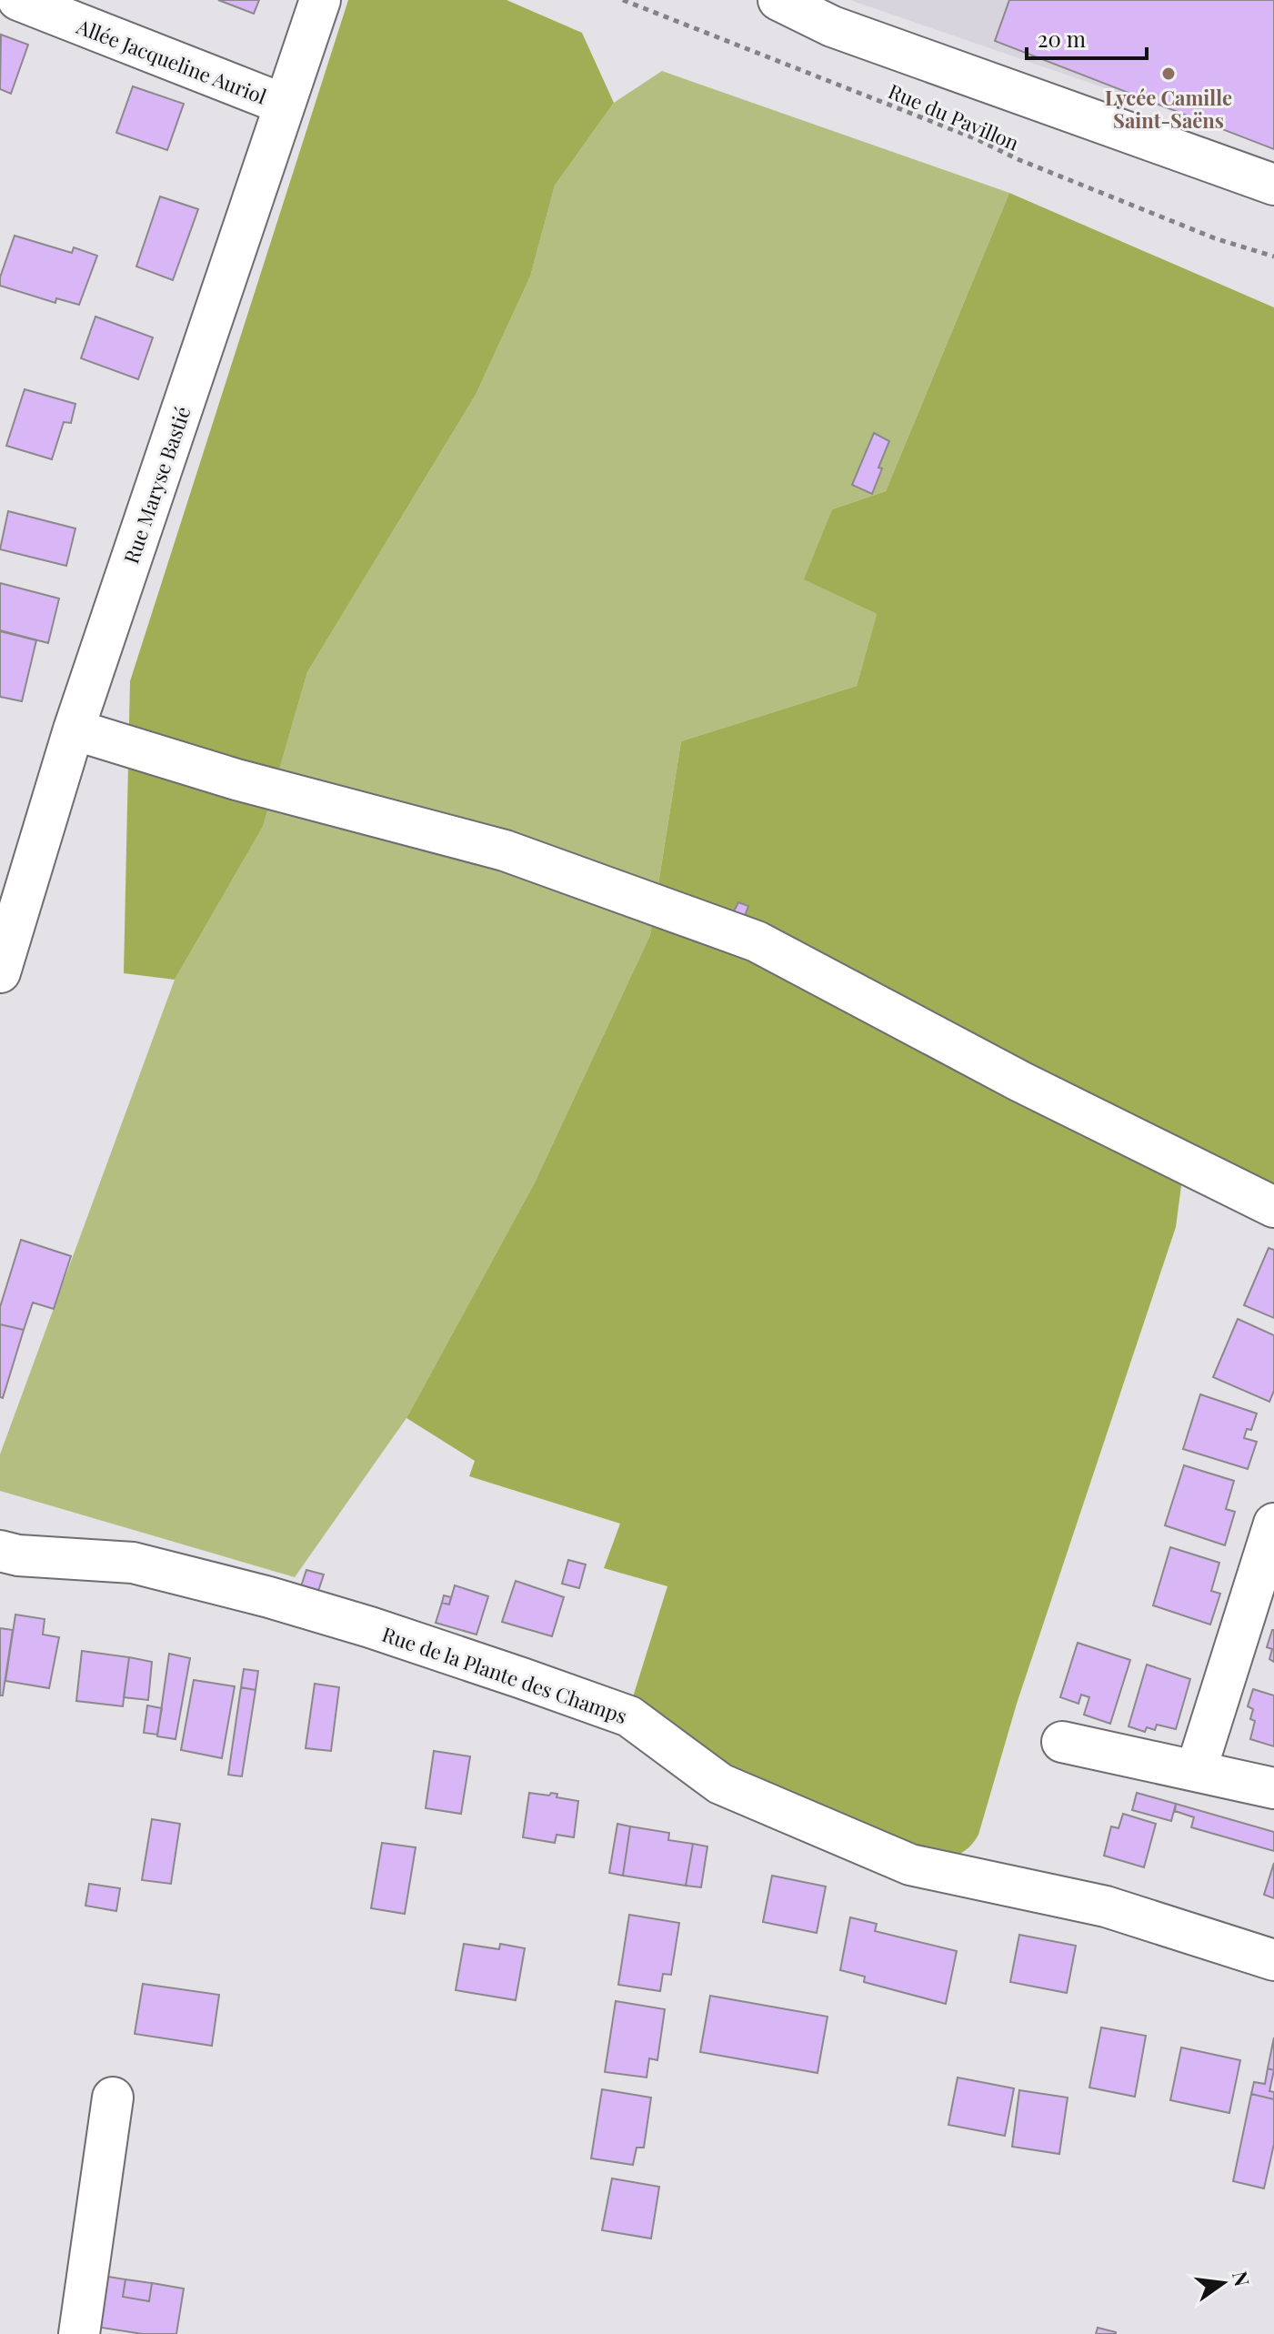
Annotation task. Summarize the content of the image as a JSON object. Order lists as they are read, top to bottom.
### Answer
{
  "streets": {
    "street": ["Allée Jacqueline Auriol", "Rue Maryse Bastié", "Rue de la Plante des Champs"],
    "path": ["Rue du Pavillon"]
  },
  "crossings": [
    ["Allée Jacqueline Auriol", "Rue Maryse Bastié"]
  ],
  "places": ["Lycée Camille Saint-Saëns"],
  "scale_bar": "20 m",
  "north": "right"
}
